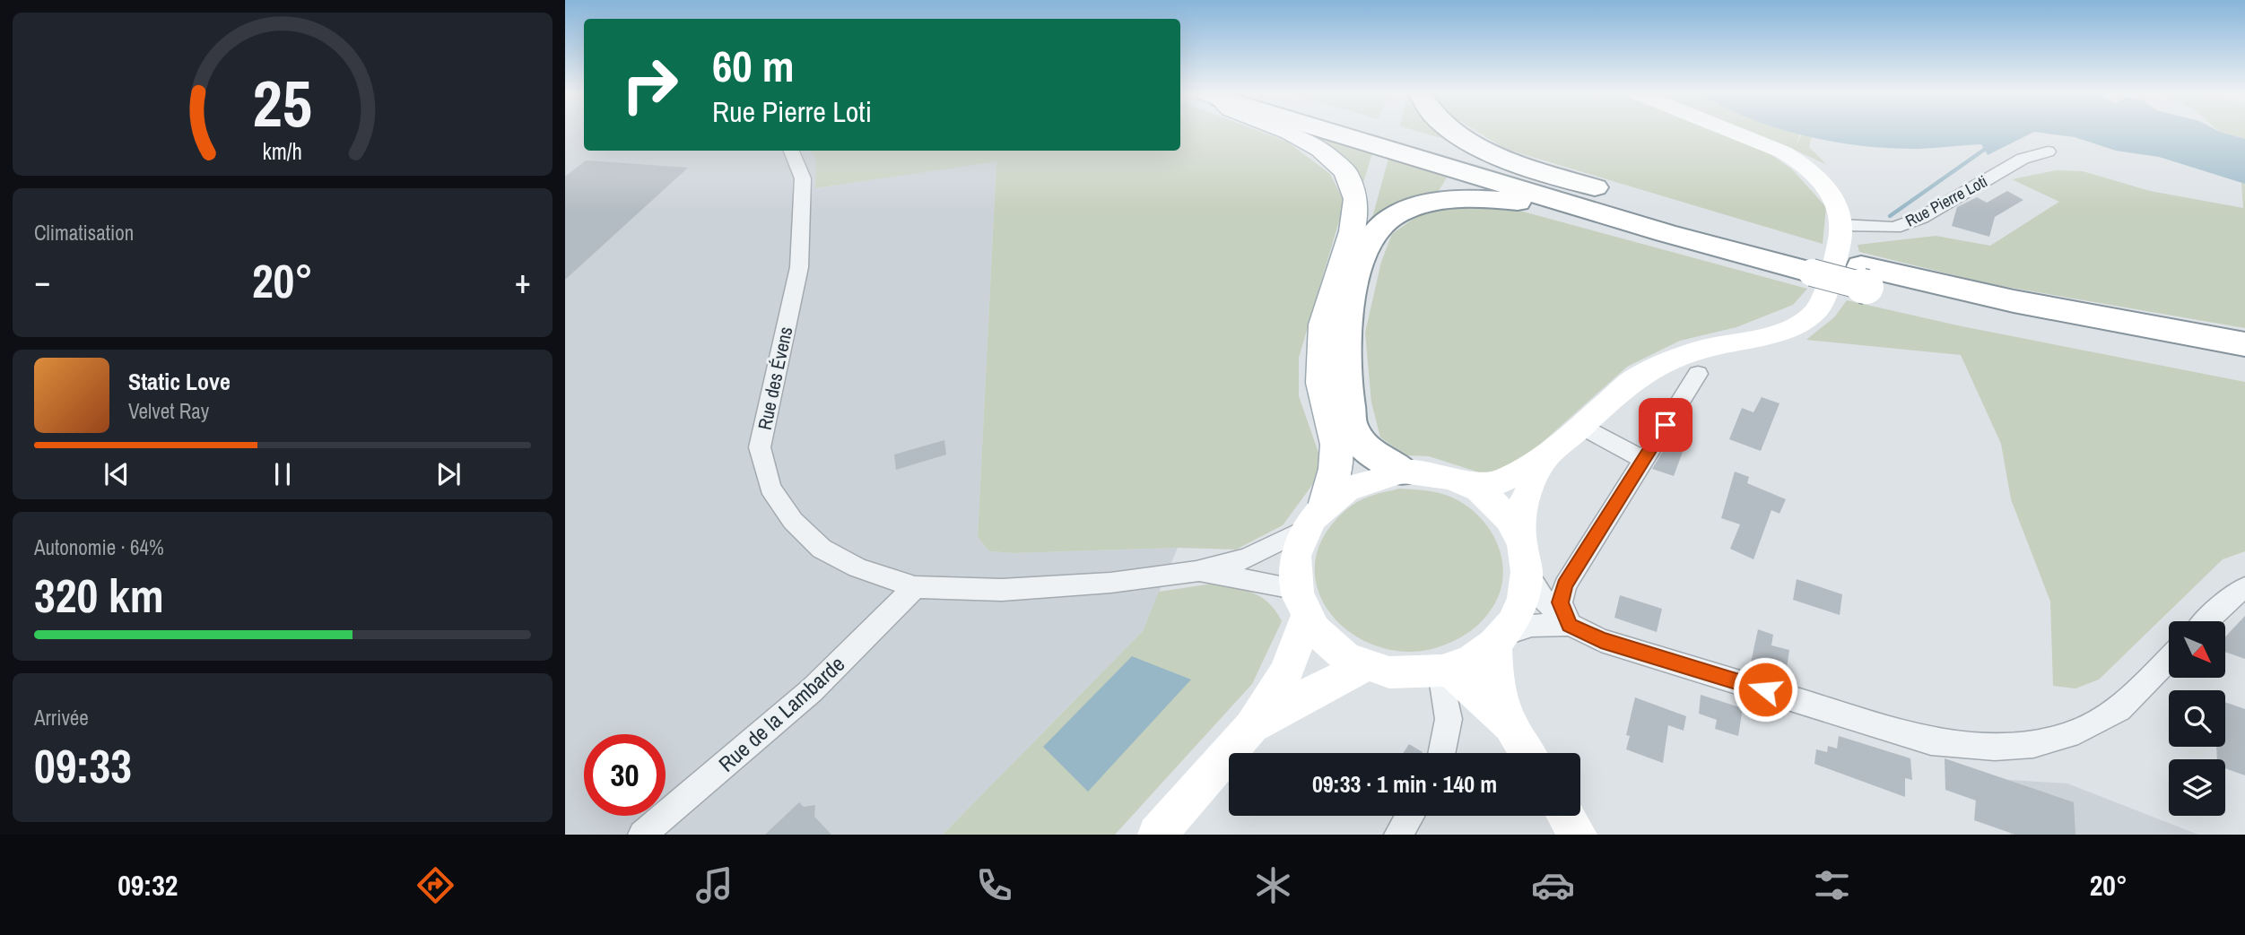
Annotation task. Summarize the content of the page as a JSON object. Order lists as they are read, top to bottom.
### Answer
{
  "streets": {
    "street": ["Rue Pierre Loti", "Rue des Évens", "Rue de la Lambarde"]
  },
  "crossings": [
    ["Rue des Évens", "Rue de la Lambarde"]
  ],
  "north": "bottom right",
  "page": {
    "turn": ["60 m", "Rue Pierre Loti"],
    "tile": [
      "Climatisation",
      ["Autonomie · 64%", "320 km"],
      ["Arrivée", "09:33"]
    ],
    "heat": ["−", "20°", "+"],
    "song": ["Static Love", "Velvet Ray"],
    "limit": "30",
    "trip": "09:33 · 1 min · 140 m",
    "tabs": ["09:32", "20°"],
    "gauge": ["25", "km/h"]
  }
}
